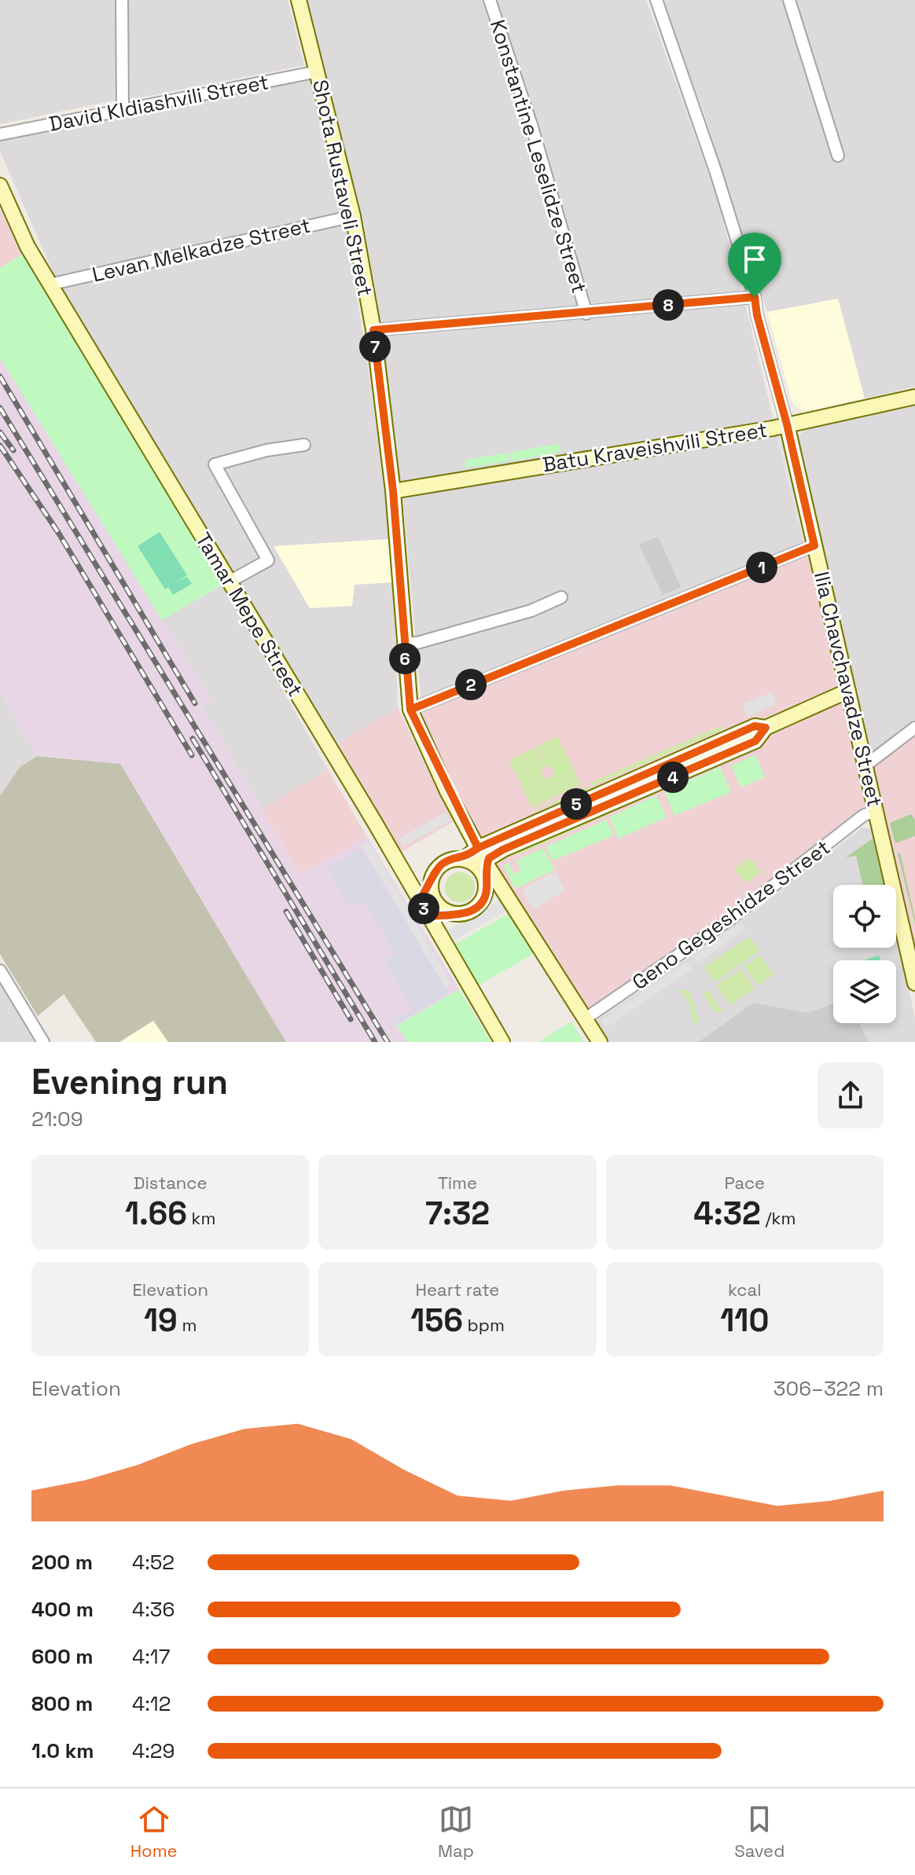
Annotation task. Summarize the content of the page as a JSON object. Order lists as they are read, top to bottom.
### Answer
{
  "streets": {
    "main road": [
      "Shota Rustaveli Street",
      "Batu Kraveishvili Street",
      "Tamar Mepe Street",
      "Ilia Chavchavadze Street"
    ],
    "street": [
      "David Kldiashvili Street",
      "Konstantine Leselidze Street",
      "Levan Melkadze Street",
      "Geno Gegeshidze Street"
    ]
  },
  "crossings": [
    ["David Kldiashvili Street", "Shota Rustaveli Street"],
    ["Shota Rustaveli Street", "Levan Melkadze Street"],
    ["Shota Rustaveli Street", "Batu Kraveishvili Street"],
    ["Shota Rustaveli Street", "Geno Gegeshidze Street"],
    ["Levan Melkadze Street", "Tamar Mepe Street"],
    ["Batu Kraveishvili Street", "Ilia Chavchavadze Street"],
    ["Ilia Chavchavadze Street", "Geno Gegeshidze Street"]
  ],
  "page": {
    "pins": [
      "8",
      "7",
      "1",
      "6",
      "2",
      "4",
      "5",
      "3"
    ],
    "heading": ["Evening run", "21:09"],
    "stats": [
      ["Distance", "1.66 km"],
      ["Time", "7:32"],
      ["Pace", "4:32 /km"],
      ["Elevation", "19 m"],
      ["Heart rate", "156 bpm"],
      ["kcal", "110"]
    ],
    "chart": ["Elevation", "306–322 m"],
    "list": [
      {
        "name": "200 m",
        "note": "4:52"
      },
      {
        "name": "400 m",
        "note": "4:36"
      },
      {
        "name": "600 m",
        "note": "4:17"
      },
      {
        "name": "800 m",
        "note": "4:12"
      },
      {
        "name": "1.0 km",
        "note": "4:29"
      }
    ],
    "tabs": ["Home", "Map", "Saved"]
  }
}
